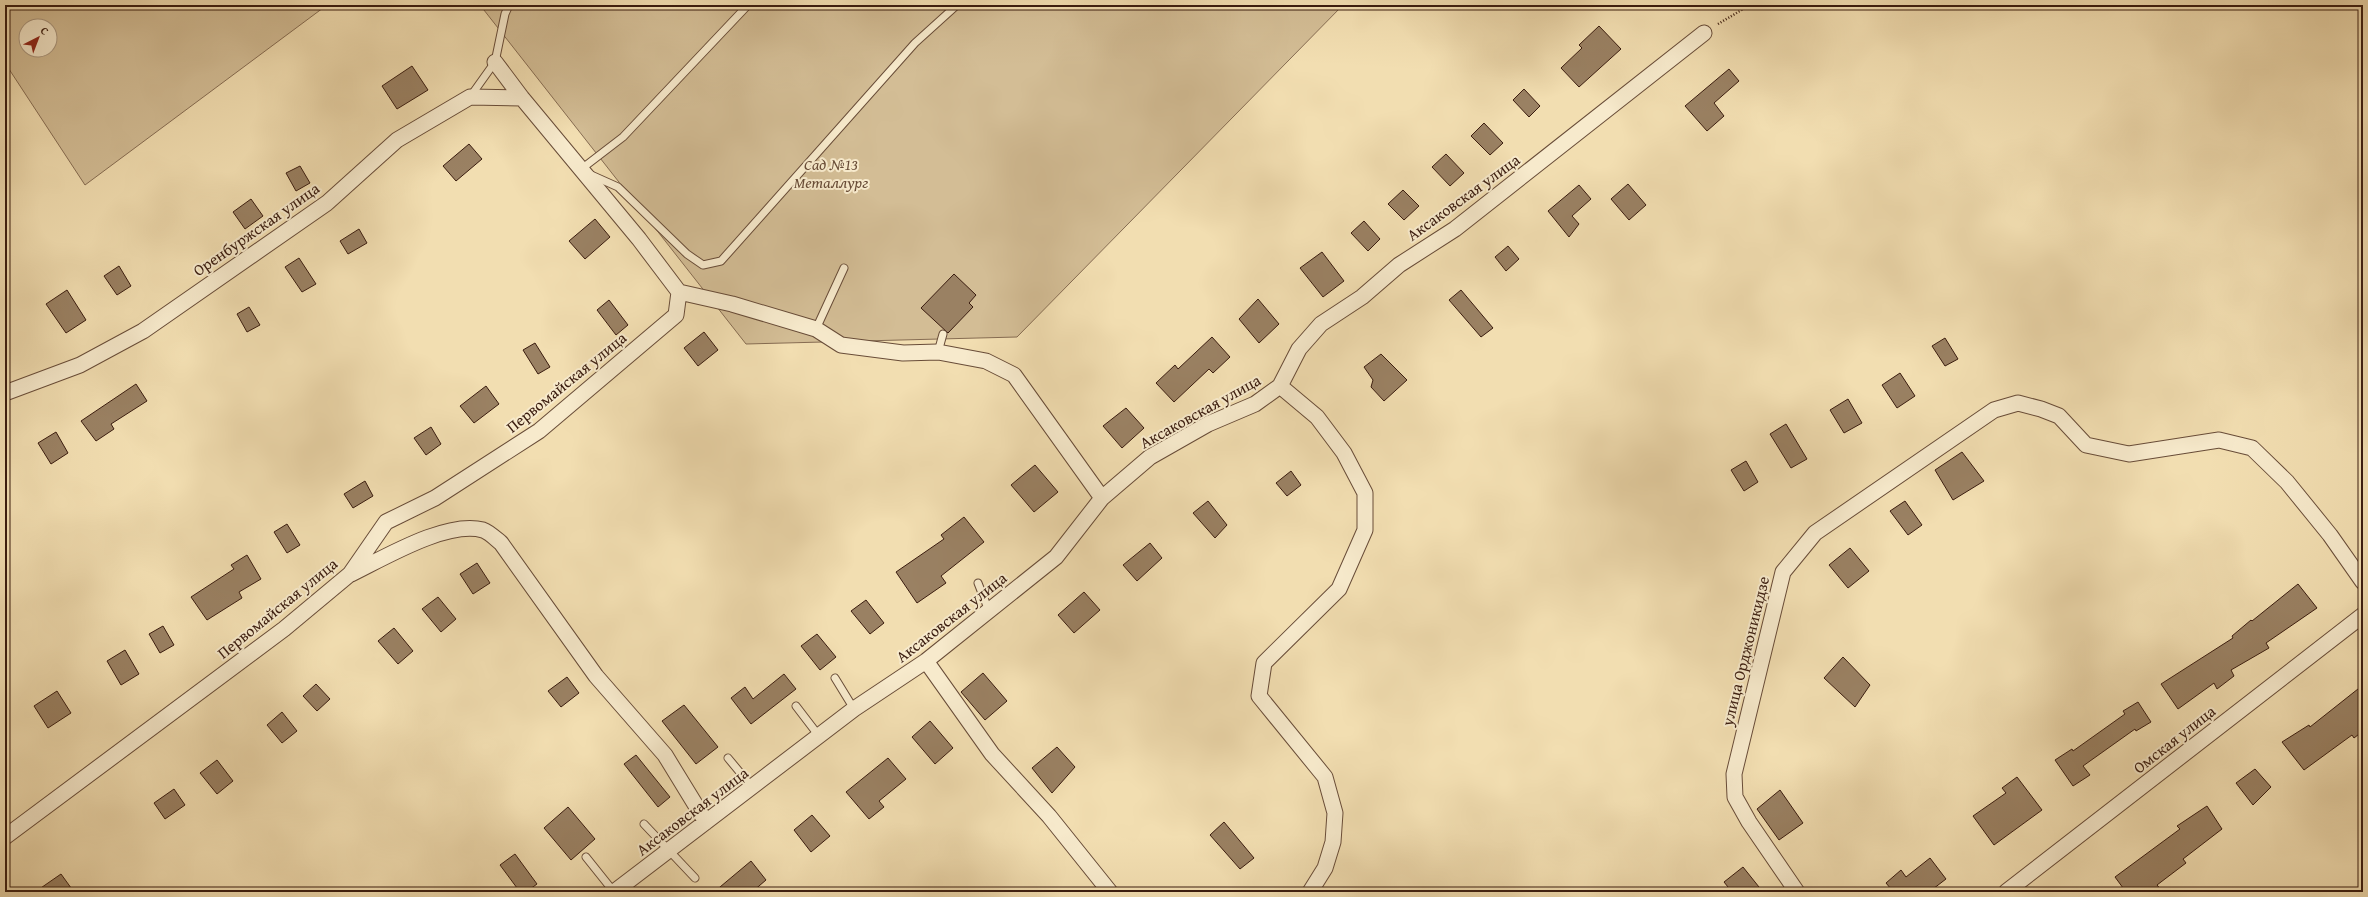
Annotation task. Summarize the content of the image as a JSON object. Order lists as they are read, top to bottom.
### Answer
{
  "streets": {
    "street": [
      "Аксаковская улица",
      "Оренбуржская улица",
      "Первомайская улица",
      "улица Орджоникидзе",
      "Омская улица"
    ]
  },
  "parks": ["Сад №13 Металлург"],
  "north": "top right"
}
